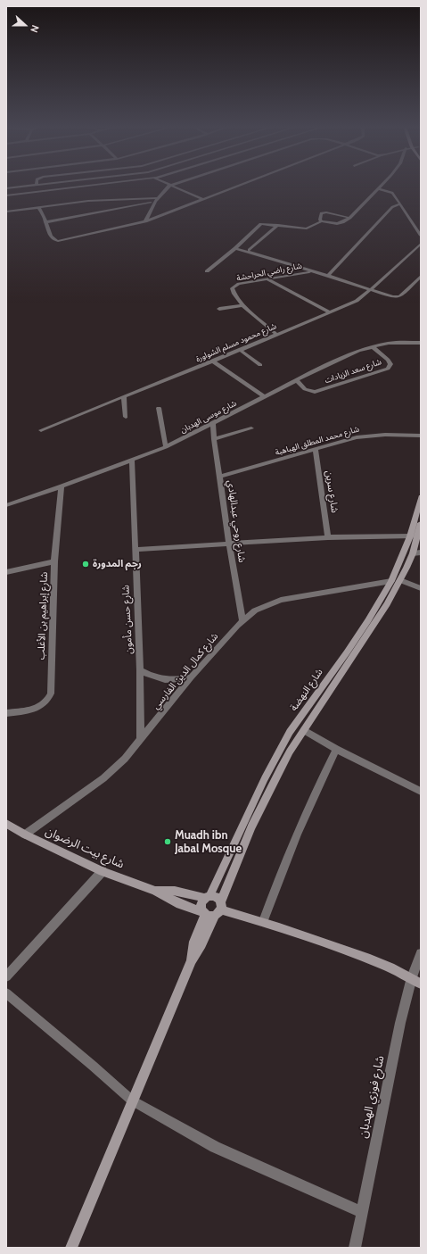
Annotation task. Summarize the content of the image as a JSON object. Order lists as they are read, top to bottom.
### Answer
{
  "streets": {
    "street": [
      "شارع راضي الحراحشة",
      "شارع محمود مسلم الشواورة",
      "شارع سعد الزيادات",
      "شارع موسى الهدبان",
      "شارع محمد المطلق الهباهبة",
      "شارع سرين",
      "شارع روحي عبدالهادي",
      "شارع إبراهيم بن الأغلب",
      "شارع حسن مأمون",
      "شارع كمال الدين الفارسي",
      "شارع النهضة",
      "شارع بيت الرضوان",
      "شارع فوزي الهدبان"
    ]
  },
  "crossings": [
    ["شارع راضي الحراحشة", "شارع محمود مسلم الشواورة"],
    ["شارع سعد الزيادات", "شارع موسى الهدبان"],
    ["شارع موسى الهدبان", "شارع روحي عبدالهادي"],
    ["شارع موسى الهدبان", "شارع إبراهيم بن الأغلب"],
    ["شارع موسى الهدبان", "شارع حسن مأمون"],
    ["شارع محمد المطلق الهباهبة", "شارع سرين"],
    ["شارع محمد المطلق الهباهبة", "شارع روحي عبدالهادي"],
    ["شارع روحي عبدالهادي", "شارع كمال الدين الفارسي"],
    ["شارع حسن مأمون", "شارع كمال الدين الفارسي"],
    ["شارع كمال الدين الفارسي", "شارع النهضة"],
    ["شارع كمال الدين الفارسي", "شارع بيت الرضوان"],
    ["شارع النهضة", "شارع بيت الرضوان"],
    ["شارع بيت الرضوان", "شارع فوزي الهدبان"]
  ],
  "places": ["رجم المدورة", "Muadh ibn Jabal Mosque"],
  "north": "right"
}
